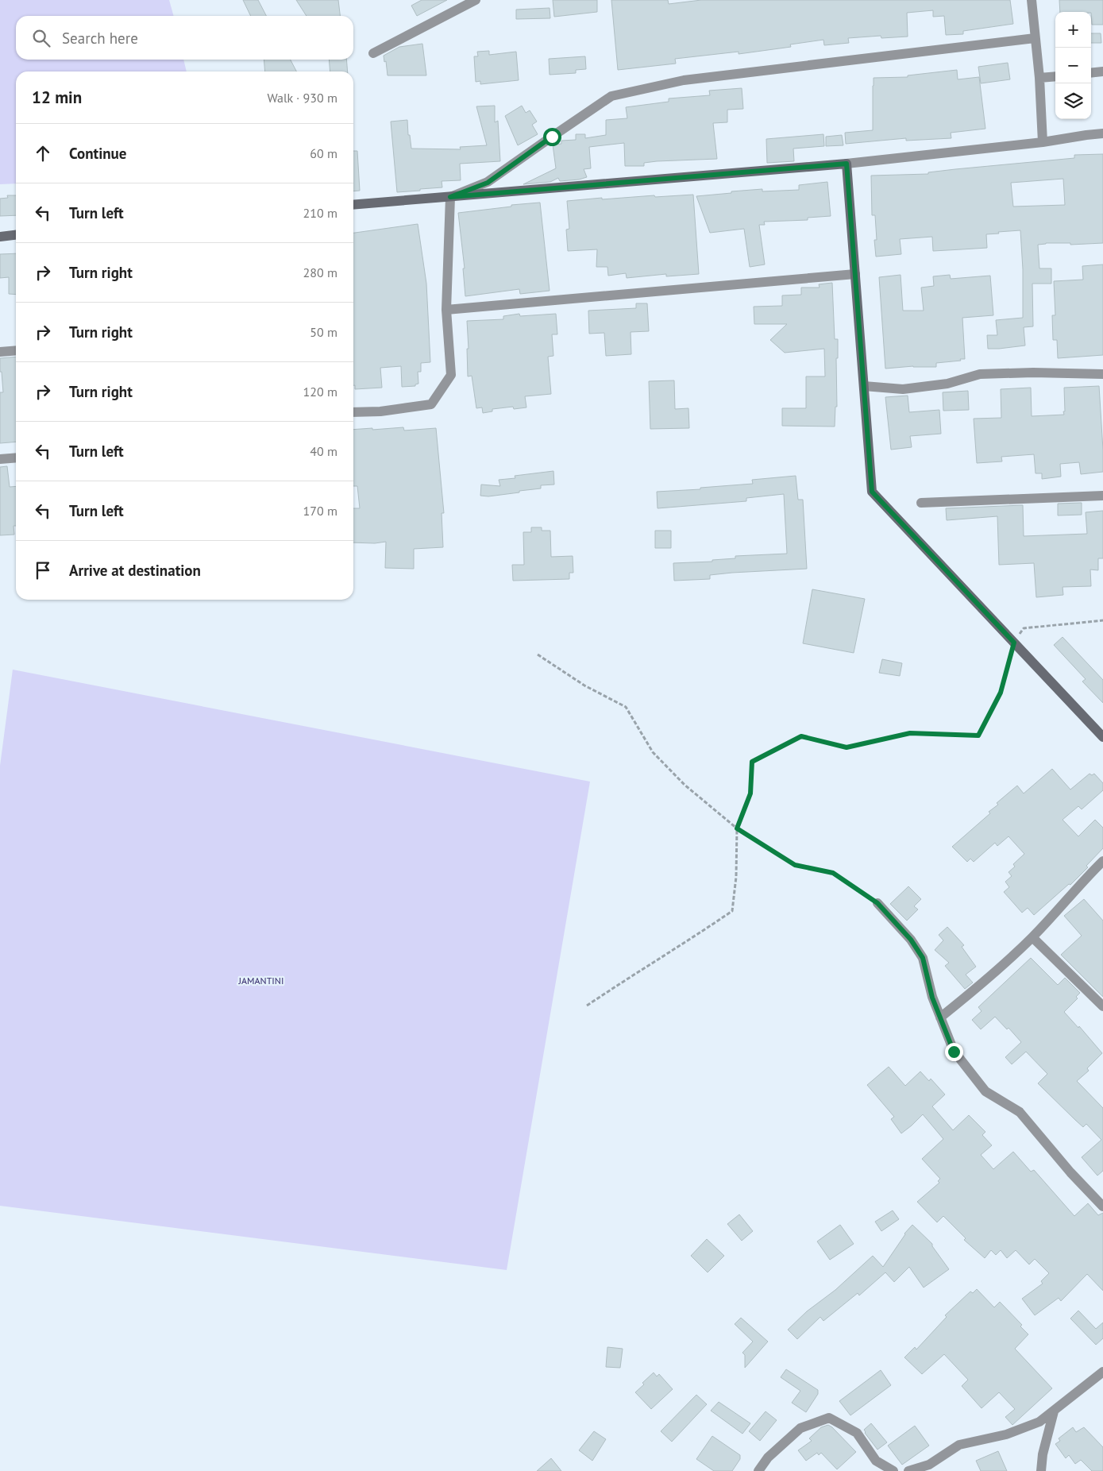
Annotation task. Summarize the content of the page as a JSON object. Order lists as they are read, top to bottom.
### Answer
{
  "parks": ["JAMANTINI"],
  "page": {
    "map_buttons": ["+", "−"],
    "search": "Search here",
    "heading": ["12 min", "Walk · 930 m"],
    "list": [
      ["Continue", "60 m"],
      ["Turn left", "210 m"],
      ["Turn right", "280 m"],
      ["Turn right", "50 m"],
      ["Turn right", "120 m"],
      ["Turn left", "40 m"],
      ["Turn left", "170 m"],
      "Arrive at destination"
    ]
  }
}
